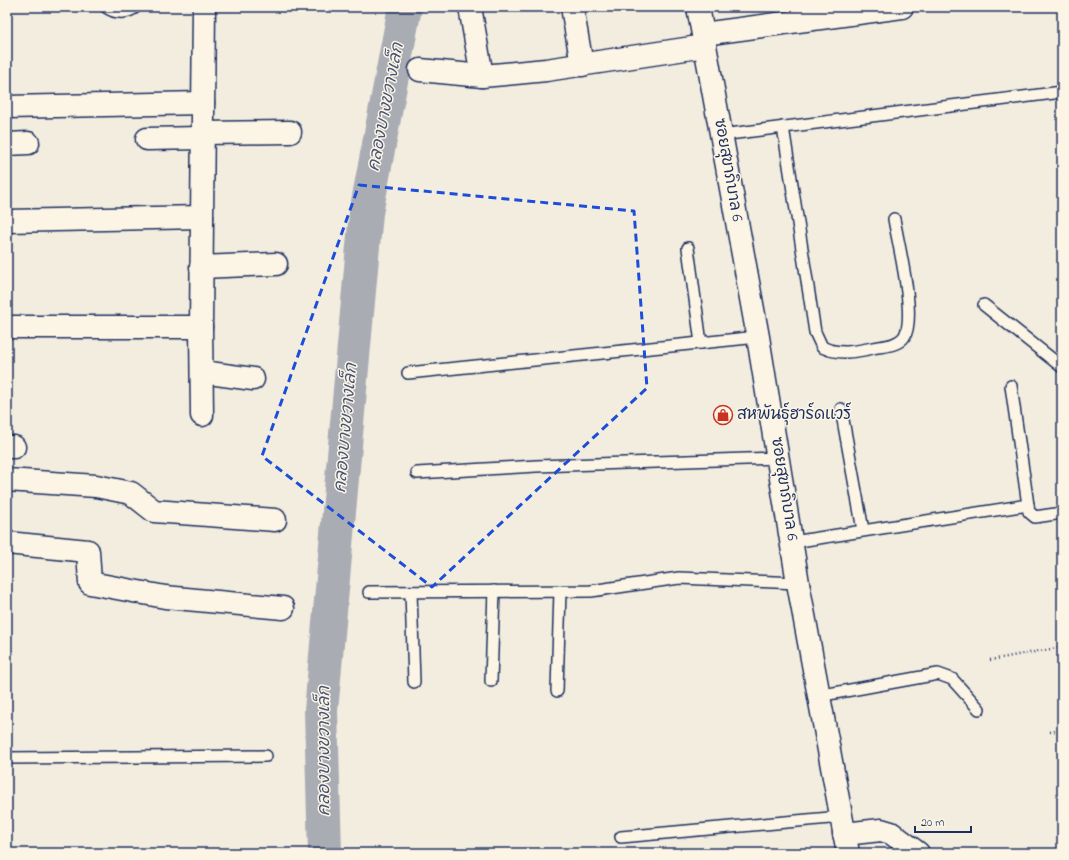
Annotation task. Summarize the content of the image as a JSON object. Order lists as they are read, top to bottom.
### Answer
{
  "streets": {
    "street": ["ซอยสุขาภิบาล 6"]
  },
  "water": ["คลองบางขวางเล็ก"],
  "places": {
    "shop": ["สหพันธุ์ฮาร์ดแวร์"]
  },
  "scale_bar": "20 m"
}
